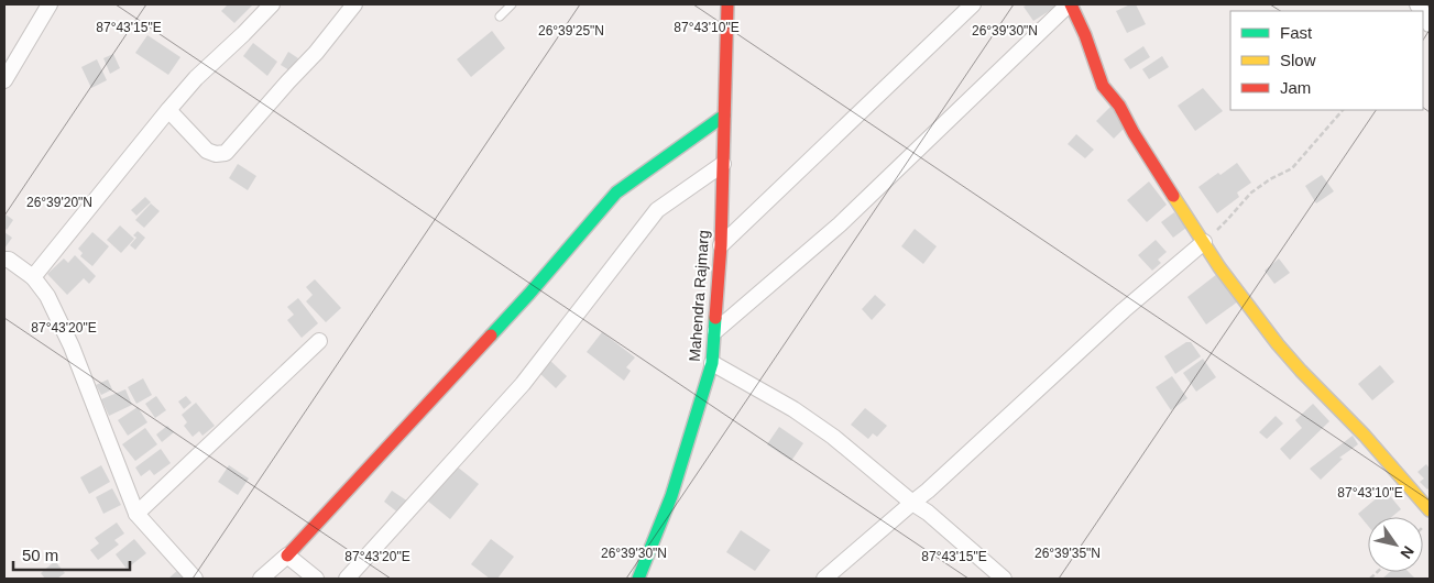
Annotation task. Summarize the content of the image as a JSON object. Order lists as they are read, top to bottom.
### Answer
{
  "streets": {
    "main road": ["Mahendra Rajmarg"]
  },
  "legend": ["Fast", "Slow", "Jam"],
  "scale_bar": "50 m",
  "north": "bottom right",
  "coordinates": [
    "87°43'15\"E",
    "87°43'10\"E",
    "26°39'25\"N",
    "26°39'30\"N",
    "26°39'20\"N",
    "87°43'20\"E",
    "26°39'35\"N"
  ]
}
